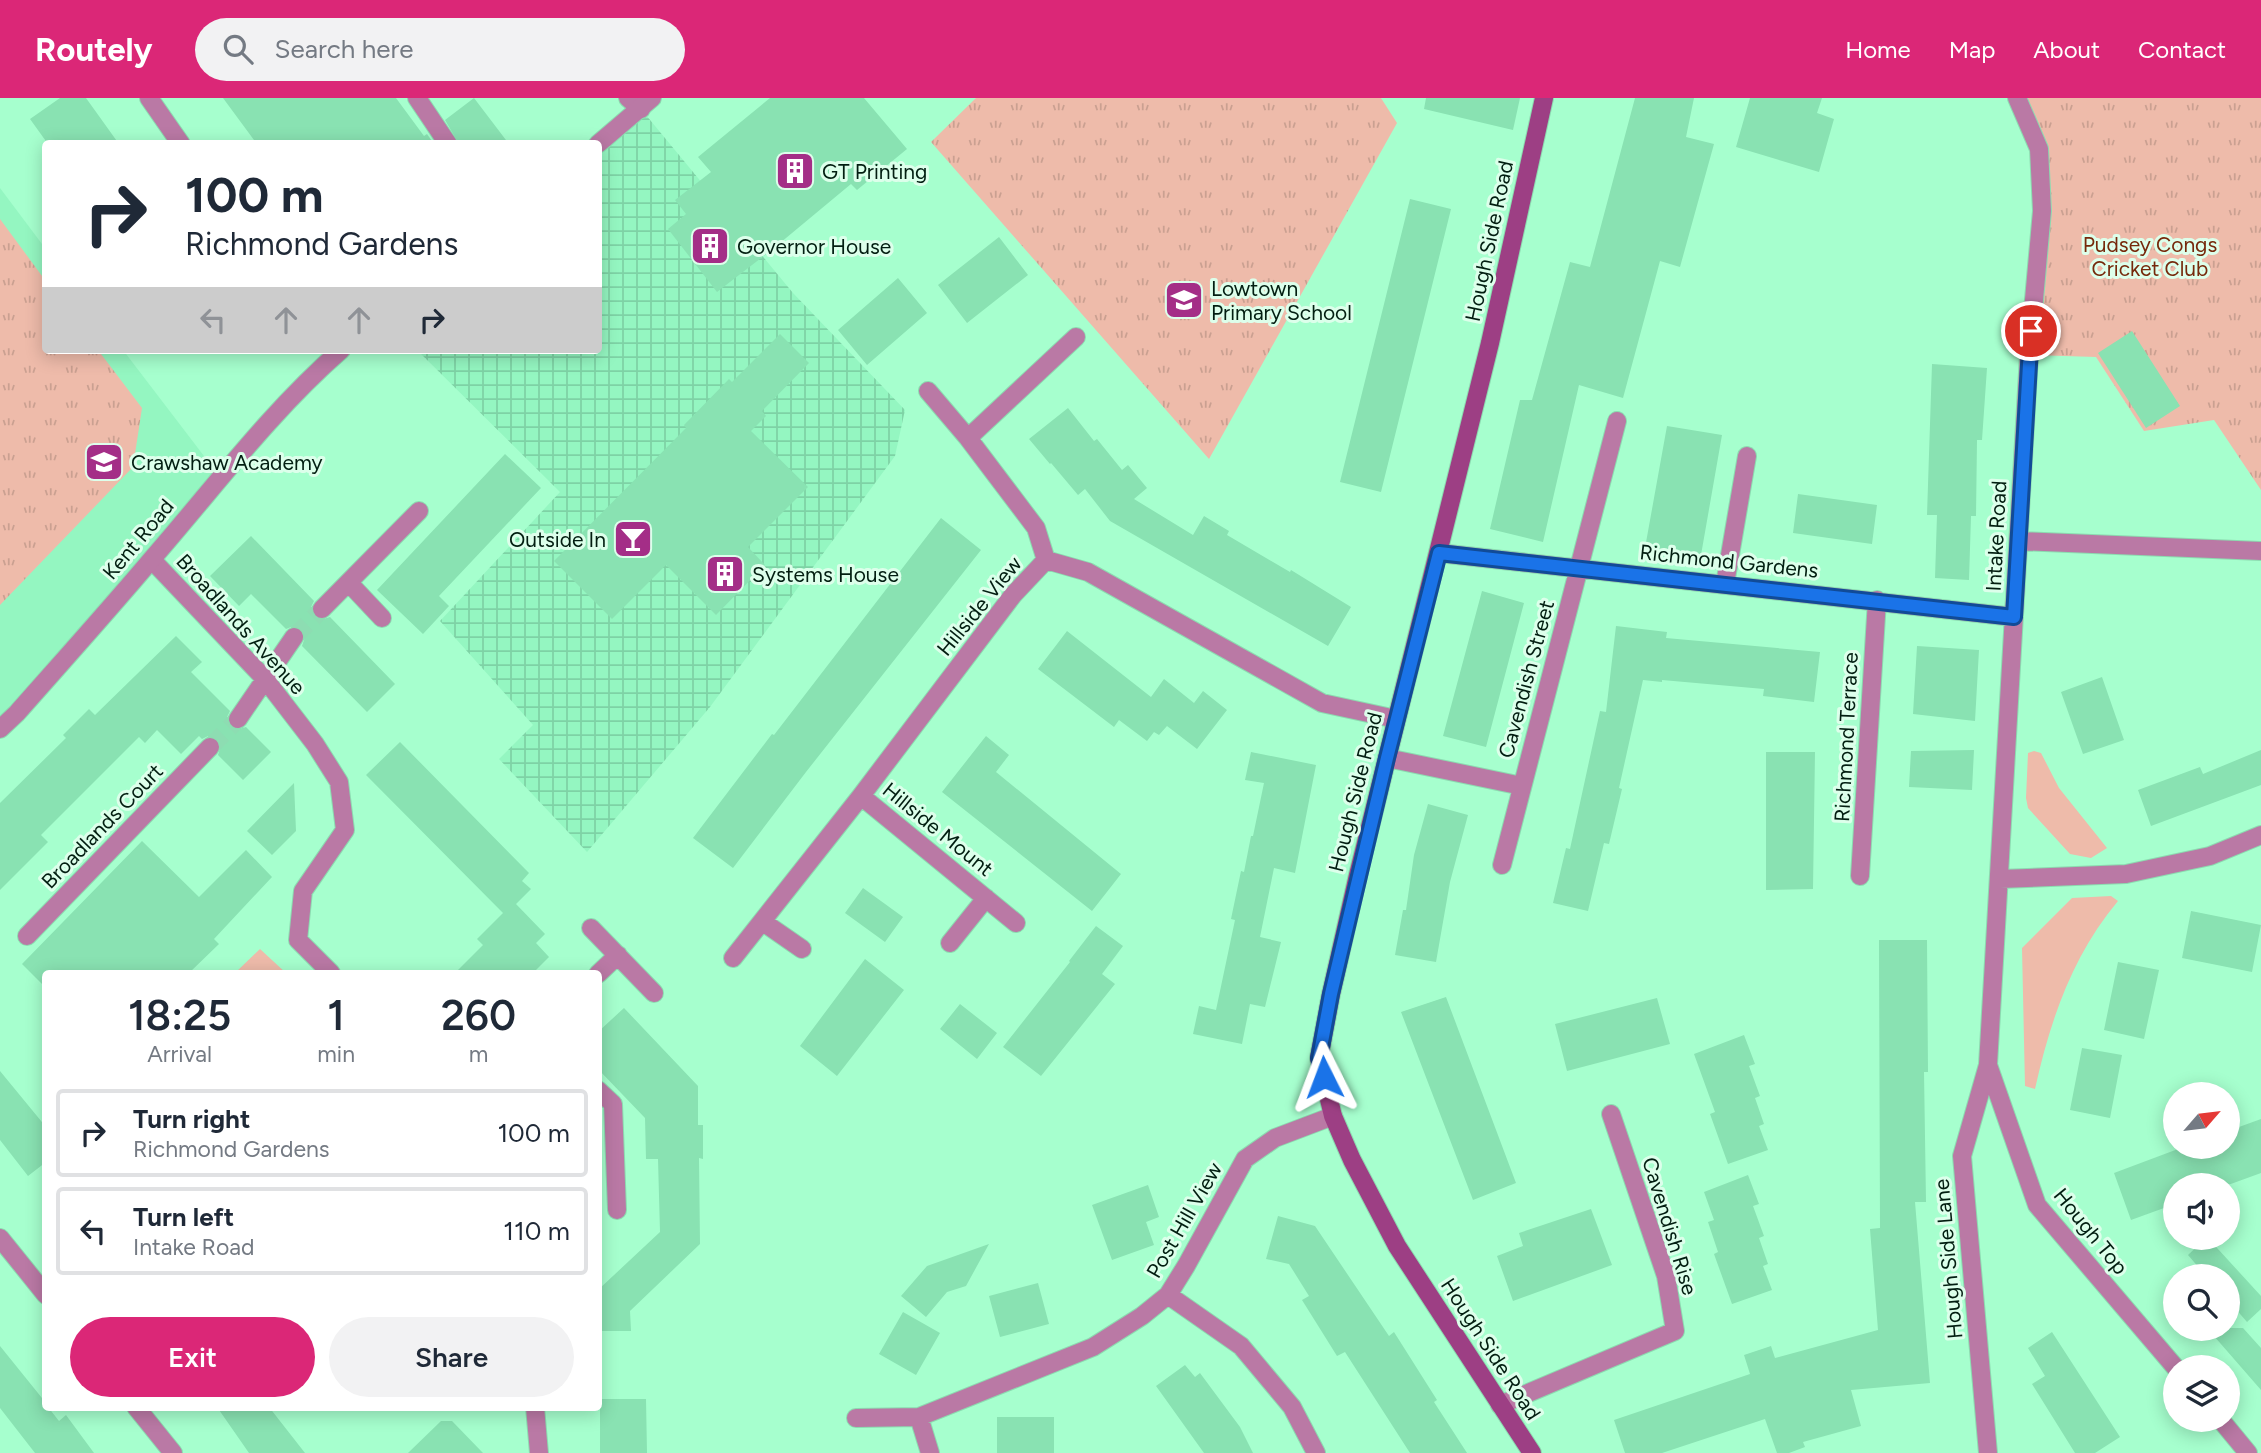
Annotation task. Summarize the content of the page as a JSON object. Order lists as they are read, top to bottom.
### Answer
{
  "streets": {
    "main road": ["Hough Side Road"],
    "street": [
      "Intake Road",
      "Kent Road",
      "Richmond Gardens",
      "Hillside View",
      "Broadlands Avenue",
      "Cavendish Street",
      "Richmond Terrace",
      "Broadlands Court",
      "Hillside Mount",
      "Post Hill View",
      "Cavendish Rise",
      "Hough Top",
      "Hough Side Lane"
    ]
  },
  "crossings": [
    ["Hough Side Road", "Richmond Gardens"],
    ["Hough Side Road", "Hillside View"],
    ["Hough Side Road", "Cavendish Street"],
    ["Hough Side Road", "Post Hill View"],
    ["Hough Side Road", "Cavendish Rise"],
    ["Intake Road", "Richmond Gardens"],
    ["Intake Road", "Hough Top"],
    ["Intake Road", "Hough Side Lane"],
    ["Kent Road", "Broadlands Avenue"],
    ["Richmond Gardens", "Cavendish Street"],
    ["Richmond Gardens", "Richmond Terrace"],
    ["Hillside View", "Hillside Mount"],
    ["Hough Top", "Hough Side Lane"]
  ],
  "parks": ["Pudsey Congs Cricket Club"],
  "places": {
    "building": ["GT Printing", "Governor House", "Systems House"],
    "school or university": ["Lowtown Primary School", "Crawshaw Academy"],
    "bar": ["Outside In"]
  },
  "north": "top right",
  "page": {
    "header": "Routely",
    "search": "Search here",
    "nav": [
      "Home",
      "Map",
      "About",
      "Contact"
    ],
    "turn": ["100 m", "Richmond Gardens"],
    "eta": [
      "18:25",
      "Arrival",
      "1",
      "min",
      "260",
      "m"
    ],
    "list": [
      {
        "name": "Turn right",
        "note": "Richmond Gardens",
        "value": "100 m"
      },
      {
        "name": "Turn left",
        "note": "Intake Road",
        "value": "110 m"
      }
    ],
    "buttons": ["Exit", "Share"]
  }
}
